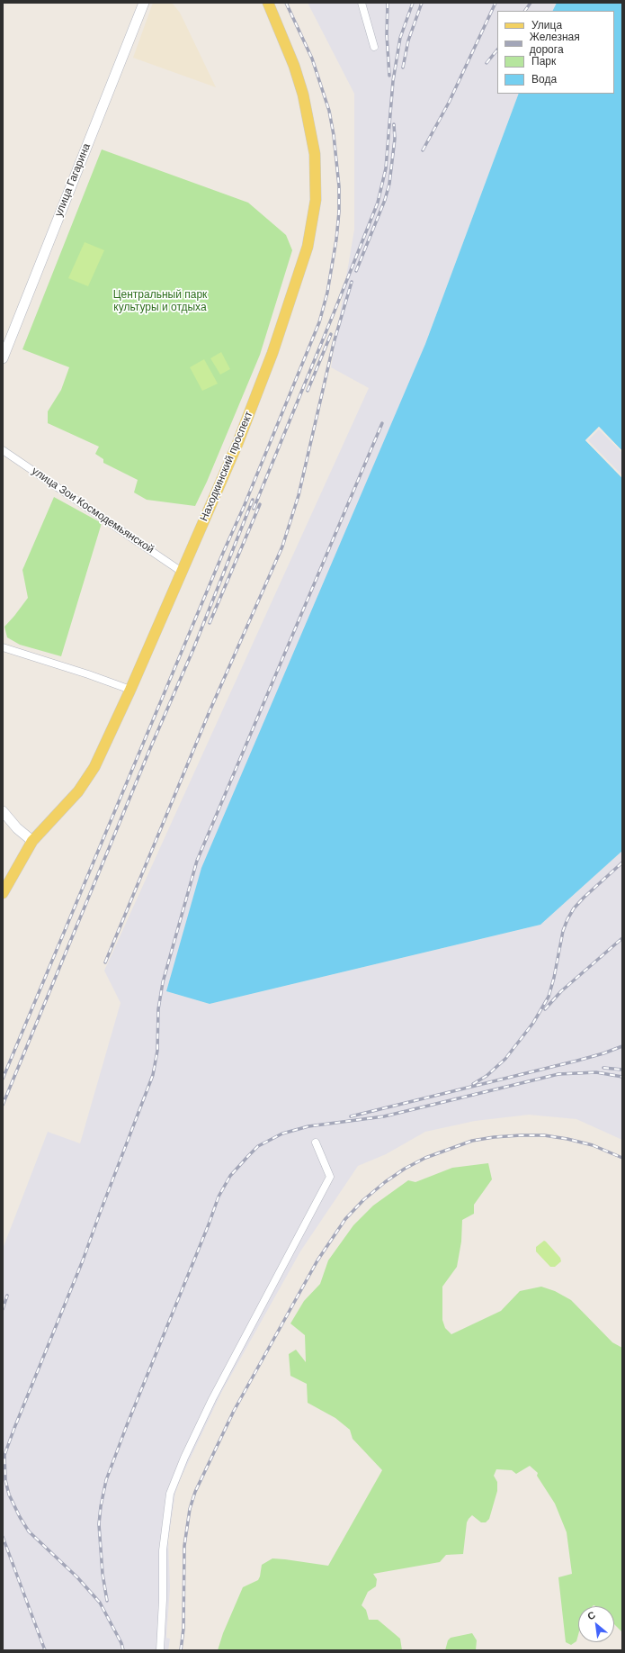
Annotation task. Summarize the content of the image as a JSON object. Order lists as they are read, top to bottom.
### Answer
{
  "streets": {
    "main road": ["улица Гагарина", "Находкинский проспект"],
    "street": ["улица Зои Космодемьянской"]
  },
  "crossings": [
    ["Находкинский проспект", "улица Зои Космодемьянской"]
  ],
  "parks": ["Центральный парк культуры и отдыха"],
  "legend": [
    "Улица",
    "Железная дорога",
    "Парк",
    "Вода"
  ],
  "north": "top left"
}
